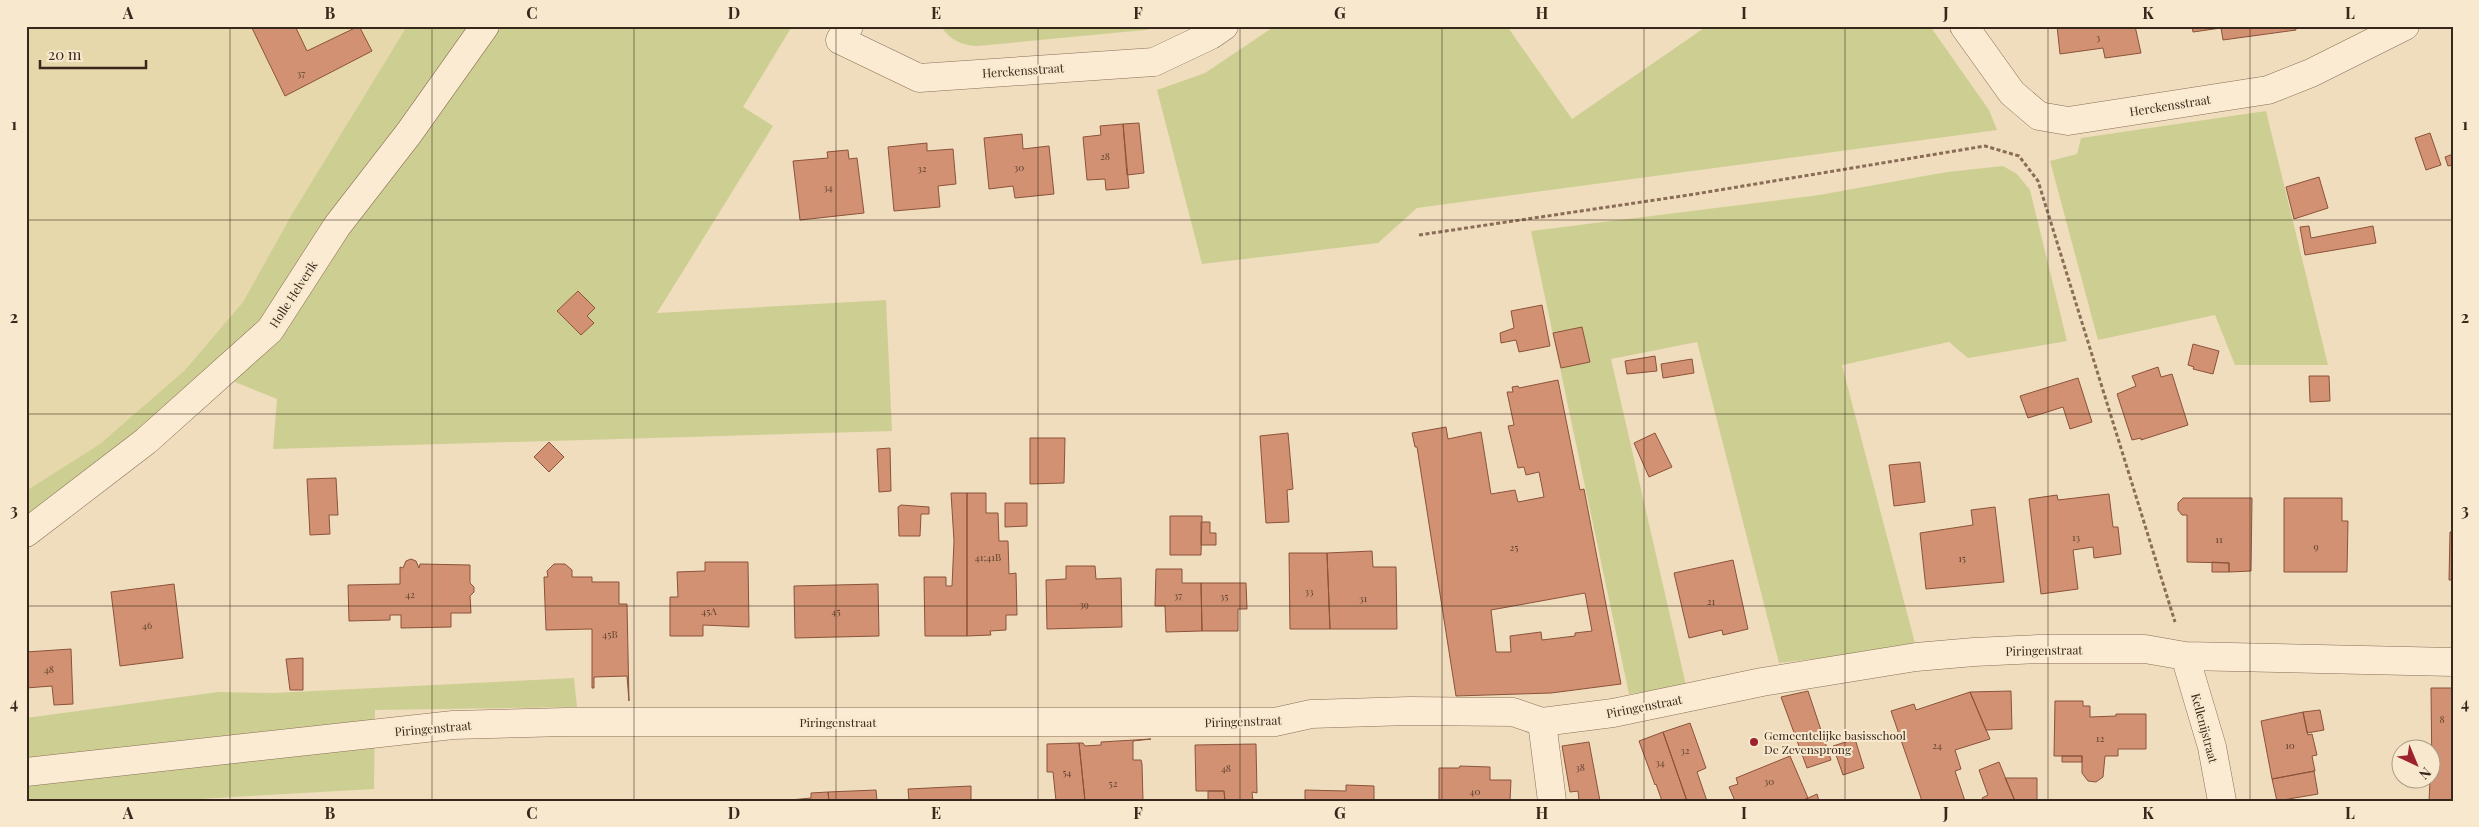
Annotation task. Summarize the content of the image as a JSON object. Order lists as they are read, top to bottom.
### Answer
{
  "streets": {
    "street": [
      "Herckensstraat",
      "Holle Helverik",
      "Piringenstraat",
      "Kellenijstraat"
    ]
  },
  "crossings": [
    ["Piringenstraat", "Kellenijstraat"]
  ],
  "places": ["Gemeentelijke basisschool De Zevensprong"],
  "house_numbers": [
    "3",
    "37",
    "28",
    "30",
    "32",
    "34",
    "13",
    "11",
    "9",
    "25",
    "41;41B",
    "15",
    "33",
    "42",
    "37",
    "35",
    "31",
    "21",
    "39",
    "45A",
    "45",
    "46",
    "45B",
    "48",
    "8",
    "12",
    "24",
    "10",
    "32",
    "34",
    "38",
    "48",
    "54",
    "30",
    "52",
    "40"
  ],
  "scale_bar": "20 m",
  "north": "bottom right",
  "grid": {
    "columns": [
      "A",
      "B",
      "C",
      "D",
      "E",
      "F",
      "G",
      "H",
      "I",
      "J",
      "K",
      "L"
    ],
    "rows": [
      "1",
      "2",
      "3",
      "4"
    ]
  }
}
